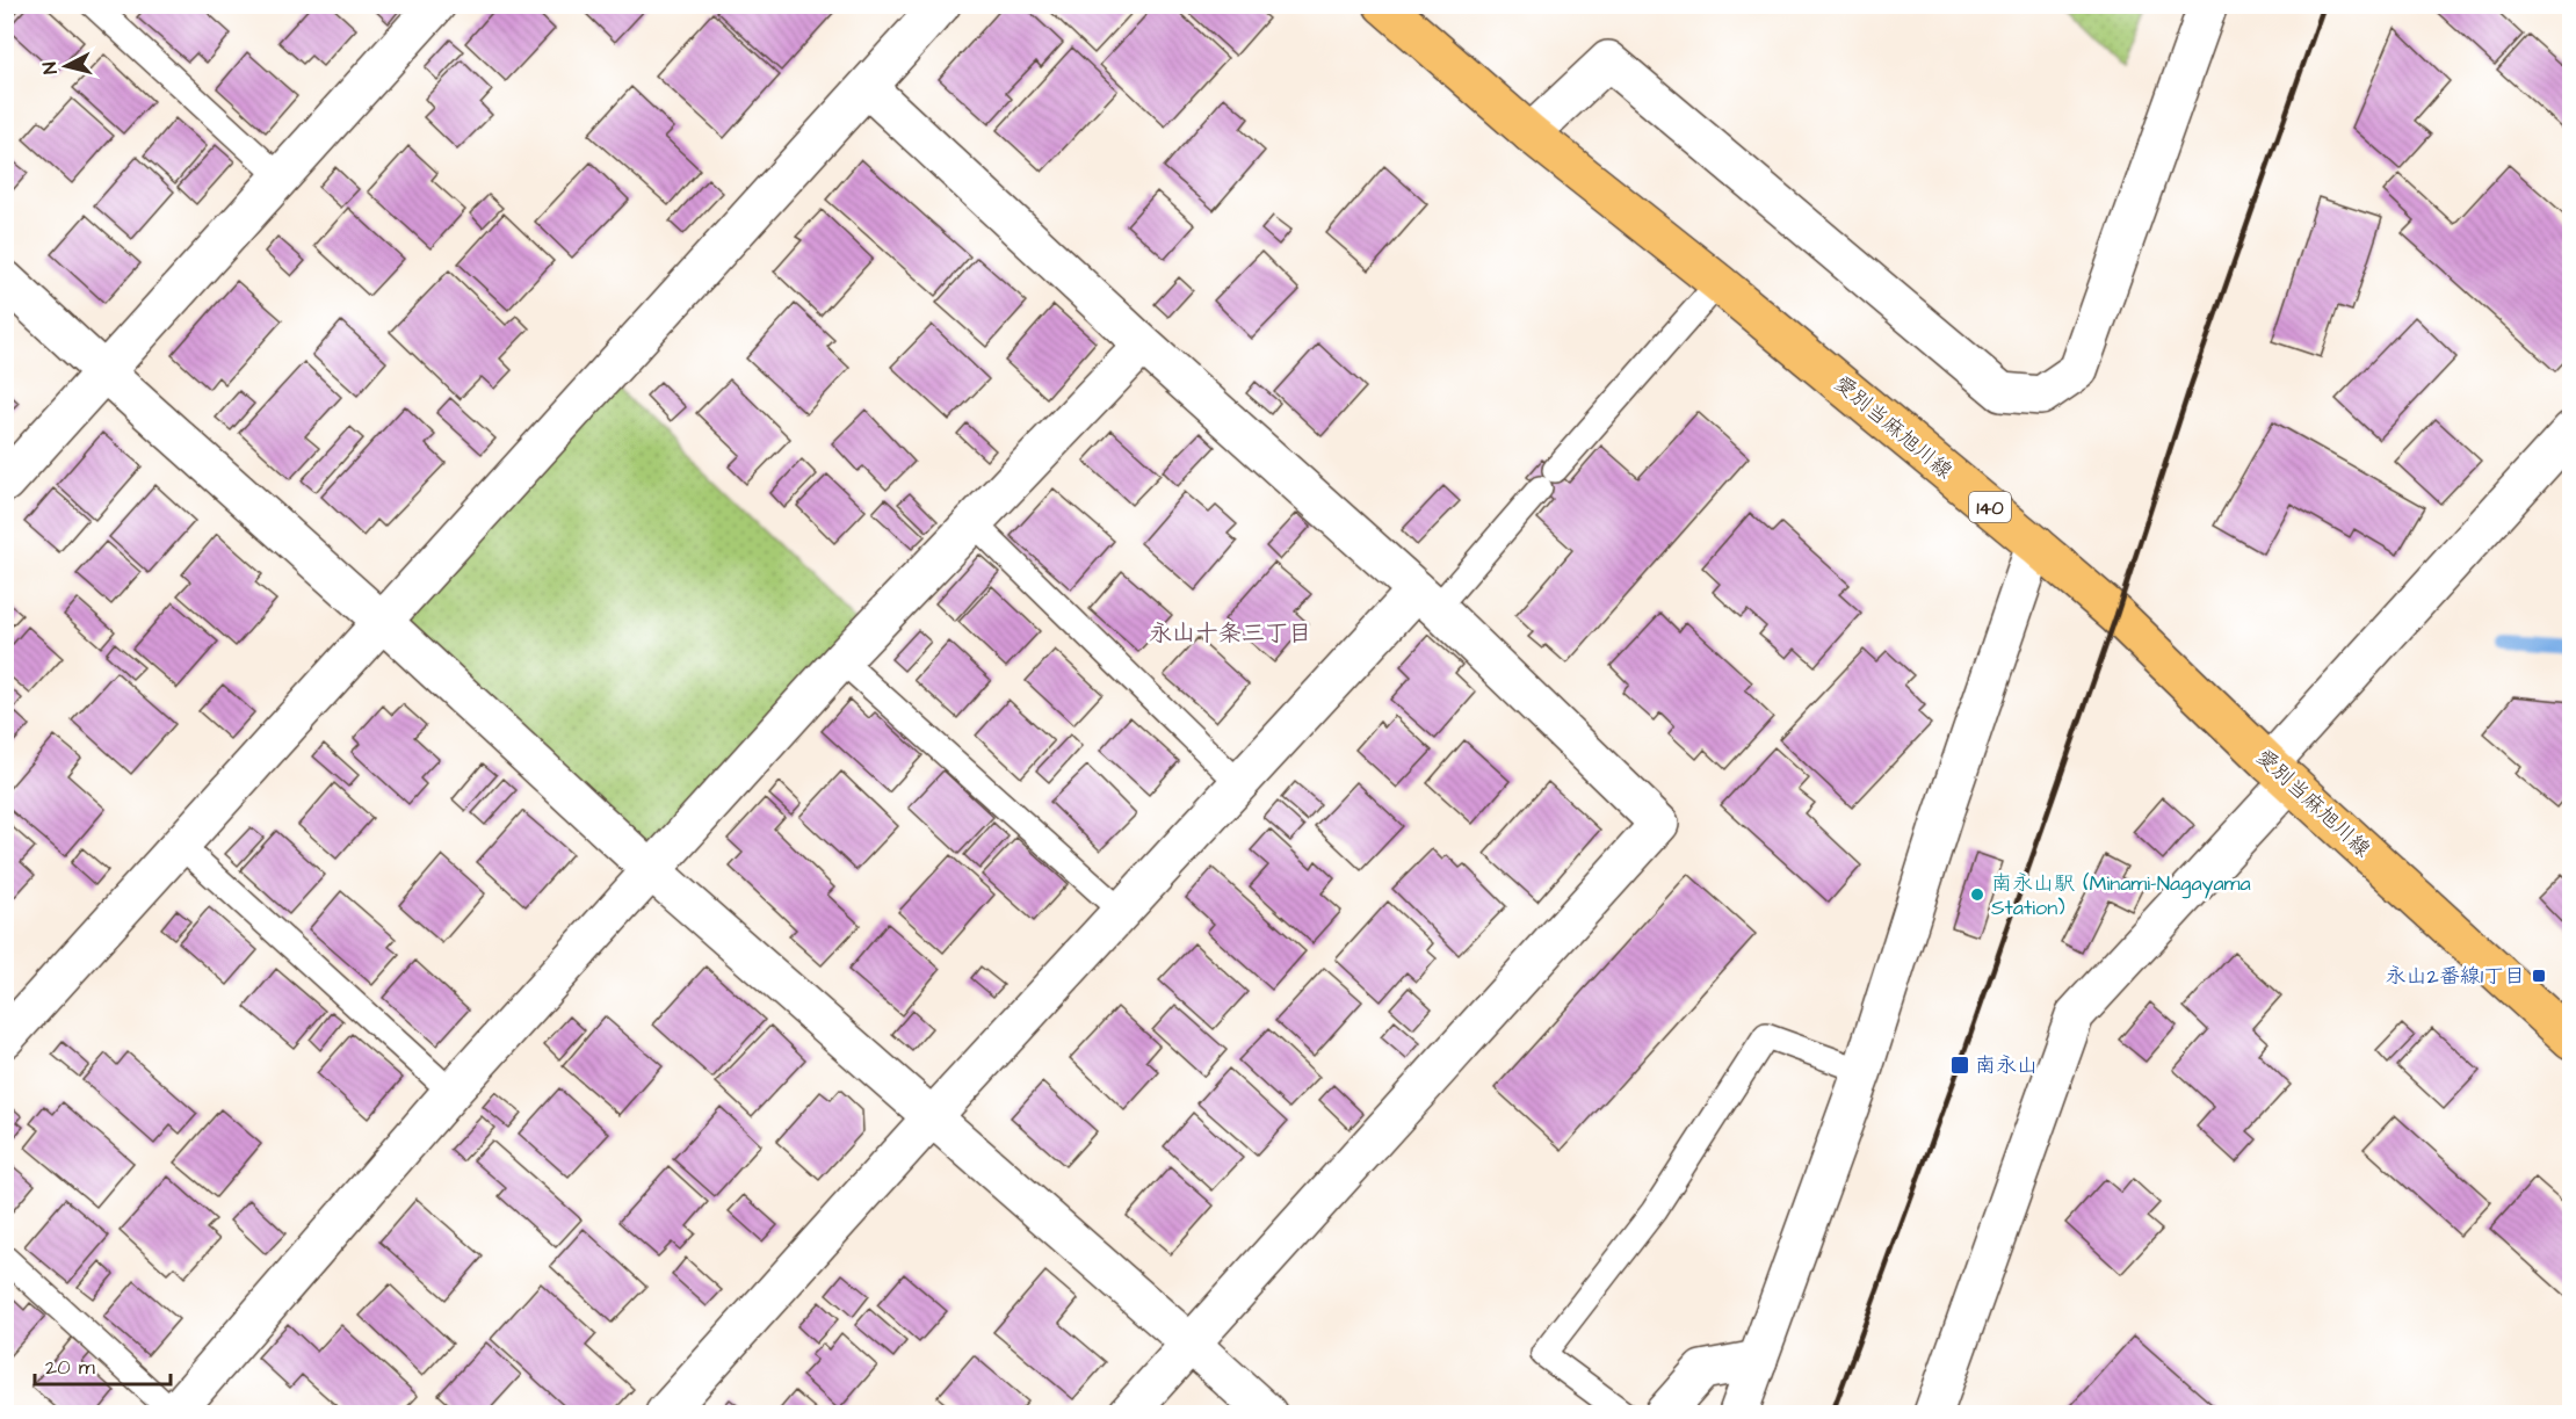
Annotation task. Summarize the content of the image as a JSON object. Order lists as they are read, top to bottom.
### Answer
{
  "streets": {
    "main road": ["愛別当麻旭川線", "140"]
  },
  "districts": ["永山十条三丁目"],
  "places": {
    "other": ["南永山駅 (Minami-Nagayama Station)"],
    "transit": ["永山2番線1丁目", "南永山"]
  },
  "scale_bar": "20 m",
  "north": "left"
}
